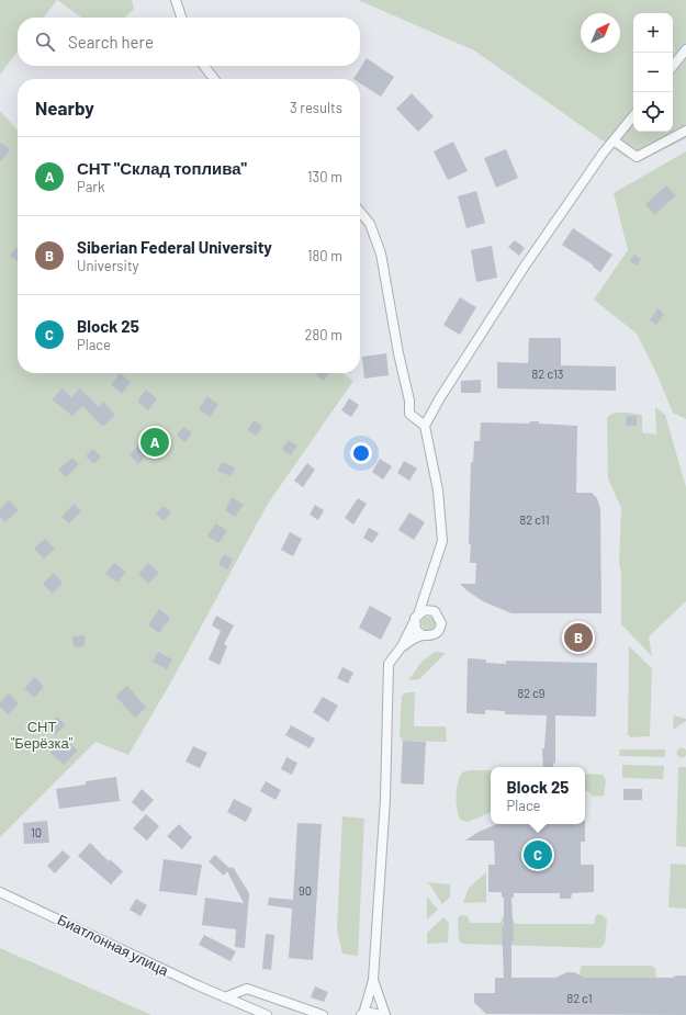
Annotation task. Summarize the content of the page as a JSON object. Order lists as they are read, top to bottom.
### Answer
{
  "streets": {
    "street": ["Биатлонная улица"]
  },
  "parks": ["СНТ \"Берёзка\""],
  "house_numbers": [
    "82 с13",
    "82 с11",
    "82 с9",
    "10",
    "90",
    "82 с1"
  ],
  "north": "top right",
  "page": {
    "map_buttons": ["+", "−"],
    "search": "Search here",
    "heading": ["Nearby", "3 results"],
    "list": [
      {
        "mark": "A",
        "name": "СНТ \"Склад топлива\"",
        "note": "Park",
        "value": "130 m"
      },
      {
        "mark": "B",
        "name": "Siberian Federal University",
        "note": "University",
        "value": "180 m"
      },
      {
        "mark": "C",
        "name": "Block 25",
        "note": "Place",
        "value": "280 m"
      }
    ],
    "pins": ["A", "B", "C"],
    "popup": ["Block 25", "Place"]
  }
}
